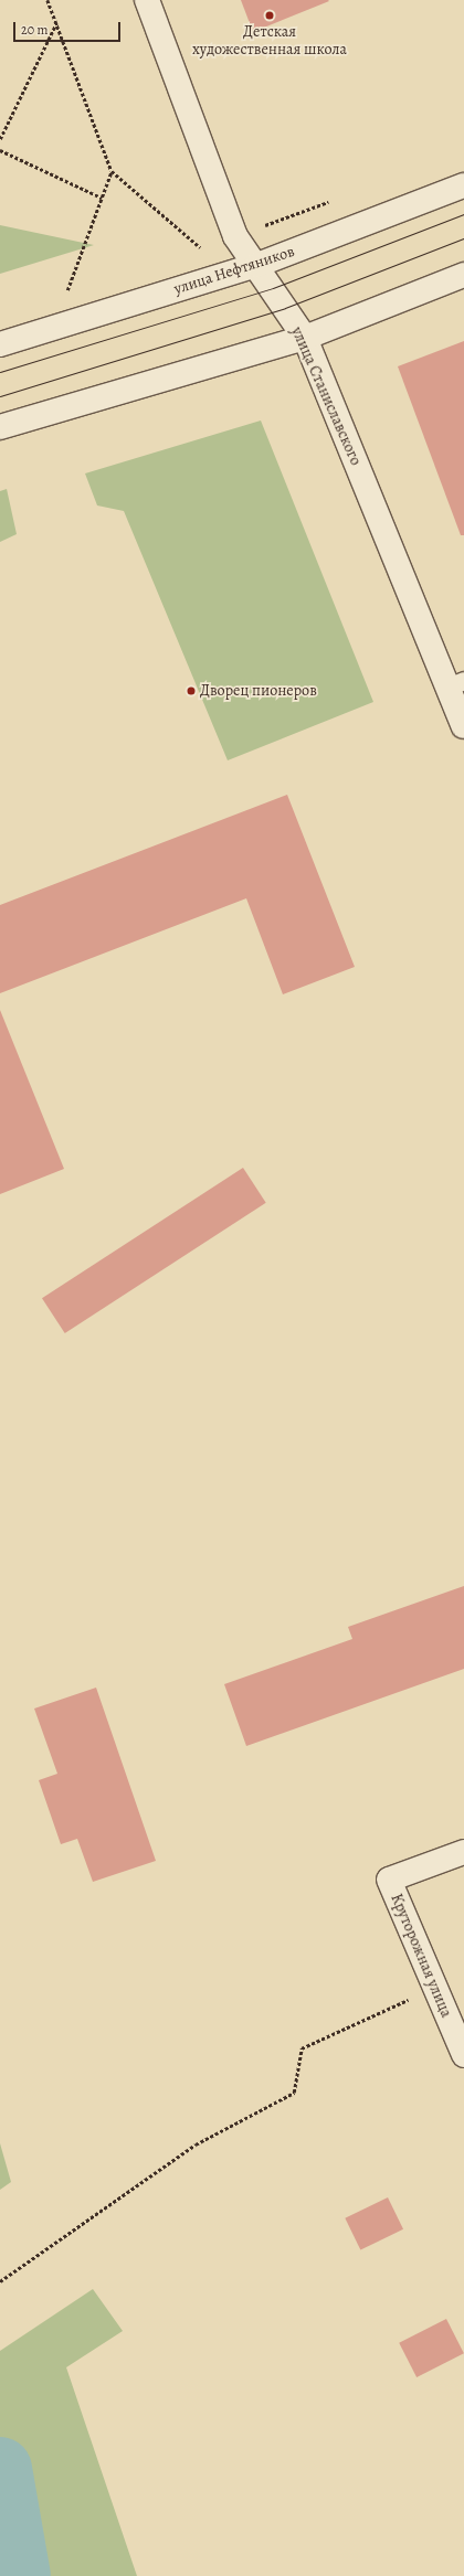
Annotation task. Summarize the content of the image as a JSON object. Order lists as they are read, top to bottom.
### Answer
{
  "streets": {
    "main road": ["улица Нефтяников", "улица Станиславского", "Круторожная улица"]
  },
  "crossings": [
    ["улица Нефтяников", "улица Станиславского"]
  ],
  "places": ["Детская художественная школа", "Дворец пионеров"],
  "scale_bar": "20 m"
}
